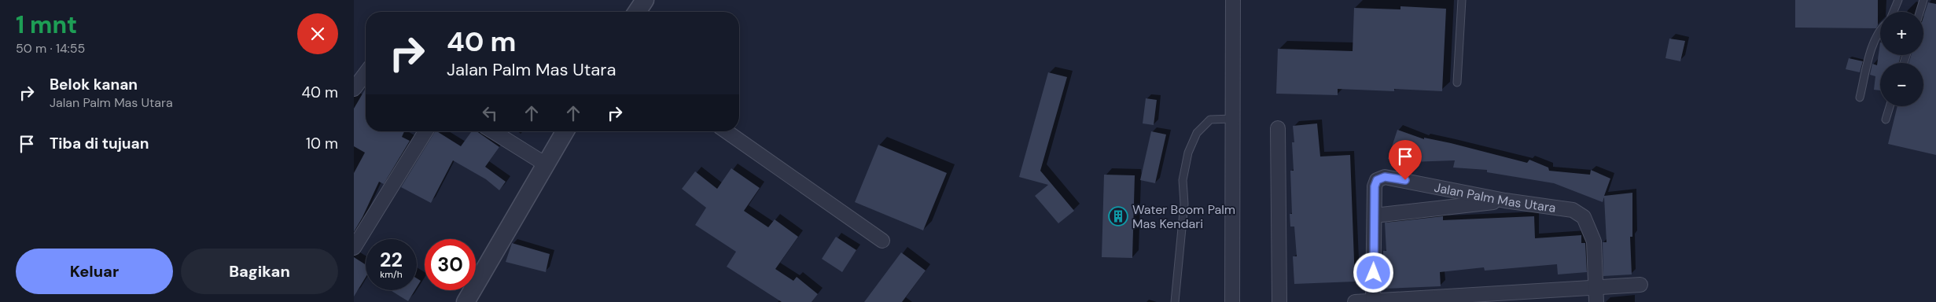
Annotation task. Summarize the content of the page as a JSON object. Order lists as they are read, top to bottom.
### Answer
{
  "streets": {
    "street": ["Jalan Palm Mas Utara"]
  },
  "places": {
    "building": ["Water Boom Palm Mas Kendari"]
  },
  "page": {
    "heading": ["1 mnt", "50 m · 14:55"],
    "map_buttons": ["+", "−"],
    "turn": ["40 m", "Jalan Palm Mas Utara"],
    "list": [
      {
        "name": "Belok kanan",
        "note": "Jalan Palm Mas Utara",
        "value": "40 m"
      },
      {
        "name": "Tiba di tujuan",
        "value": "10 m"
      }
    ],
    "speed": "22 km/h",
    "limit": "30",
    "buttons": ["Keluar", "Bagikan"]
  }
}
